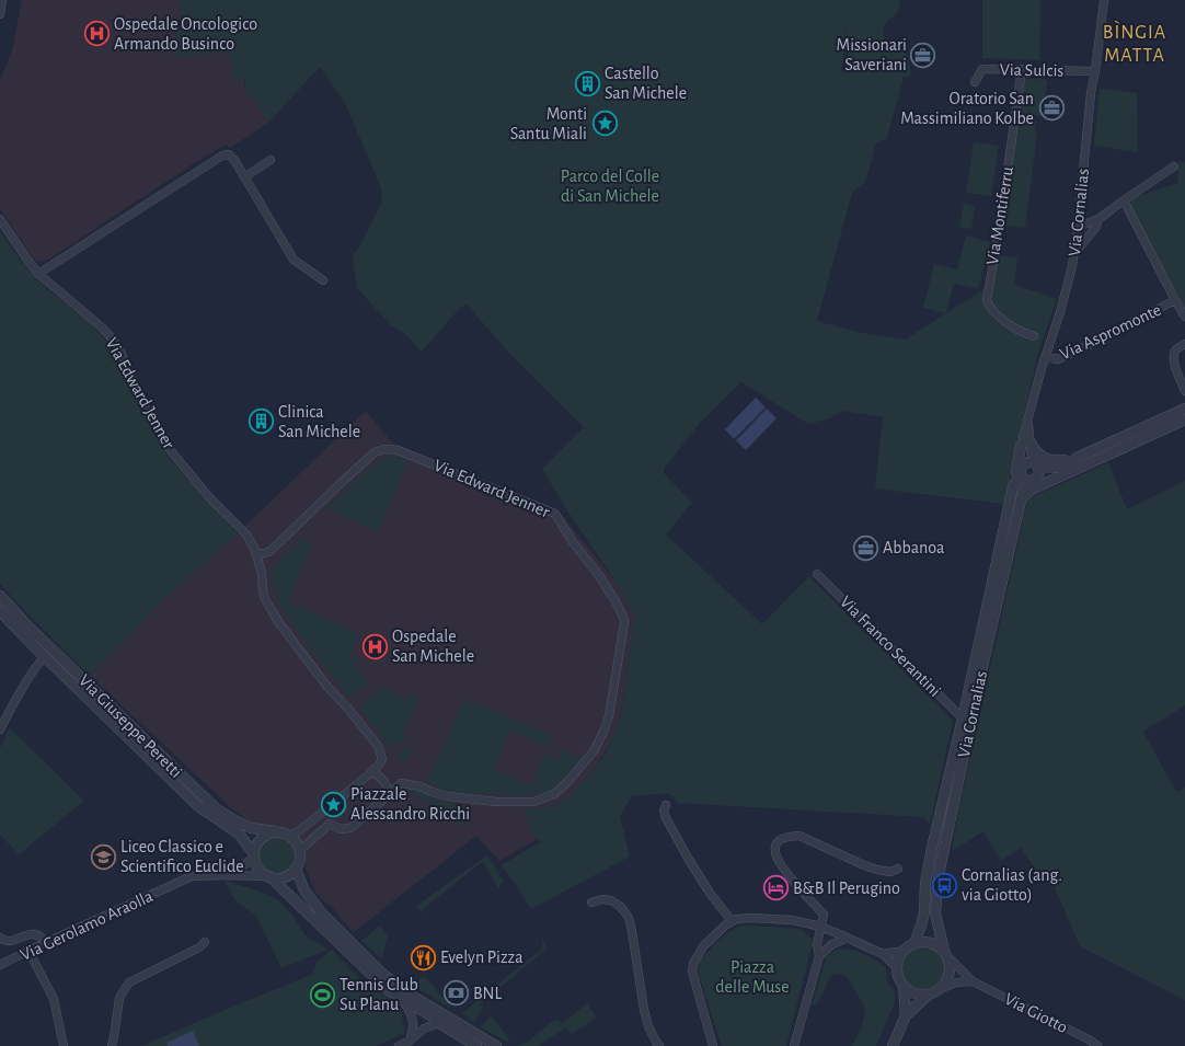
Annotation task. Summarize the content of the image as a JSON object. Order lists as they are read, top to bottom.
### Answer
{
  "streets": {
    "street": [
      "Via Sulcis",
      "Via Cornalias",
      "Via Montiferru",
      "Via Aspromonte",
      "Via Edward Jenner",
      "Via Franco Serantini",
      "Via Giuseppe Peretti",
      "Via Gerolamo Araolla",
      "Via Giotto"
    ]
  },
  "crossings": [
    ["Via Sulcis", "Via Cornalias"],
    ["Via Sulcis", "Via Montiferru"],
    ["Via Cornalias", "Via Aspromonte"],
    ["Via Cornalias", "Via Franco Serantini"],
    ["Via Cornalias", "Via Giotto"],
    ["Via Giuseppe Peretti", "Via Gerolamo Araolla"]
  ],
  "districts": ["BÌNGIA MATTA"],
  "parks": ["Parco del Colle di San Michele", "Piazza delle Muse"],
  "places": {
    "hospital": ["Ospedale Oncologico Armando Businco", "Ospedale San Michele"],
    "office": ["Missionari Saveriani", "Oratorio San Massimiliano Kolbe", "Abbanoa"],
    "building": ["Castello San Michele", "Clinica San Michele"],
    "place": ["Monti Santu Miali", "Piazzale Alessandro Ricchi"],
    "school or university": ["Liceo Classico e Scientifico Euclide"],
    "bus stop": ["Cornalias (ang. via Giotto)"],
    "hotel": ["B&B Il Perugino"],
    "restaurant": ["Evelyn Pizza"],
    "bank": ["BNL"],
    "sports": ["Tennis Club Su Planu"]
  }
}
